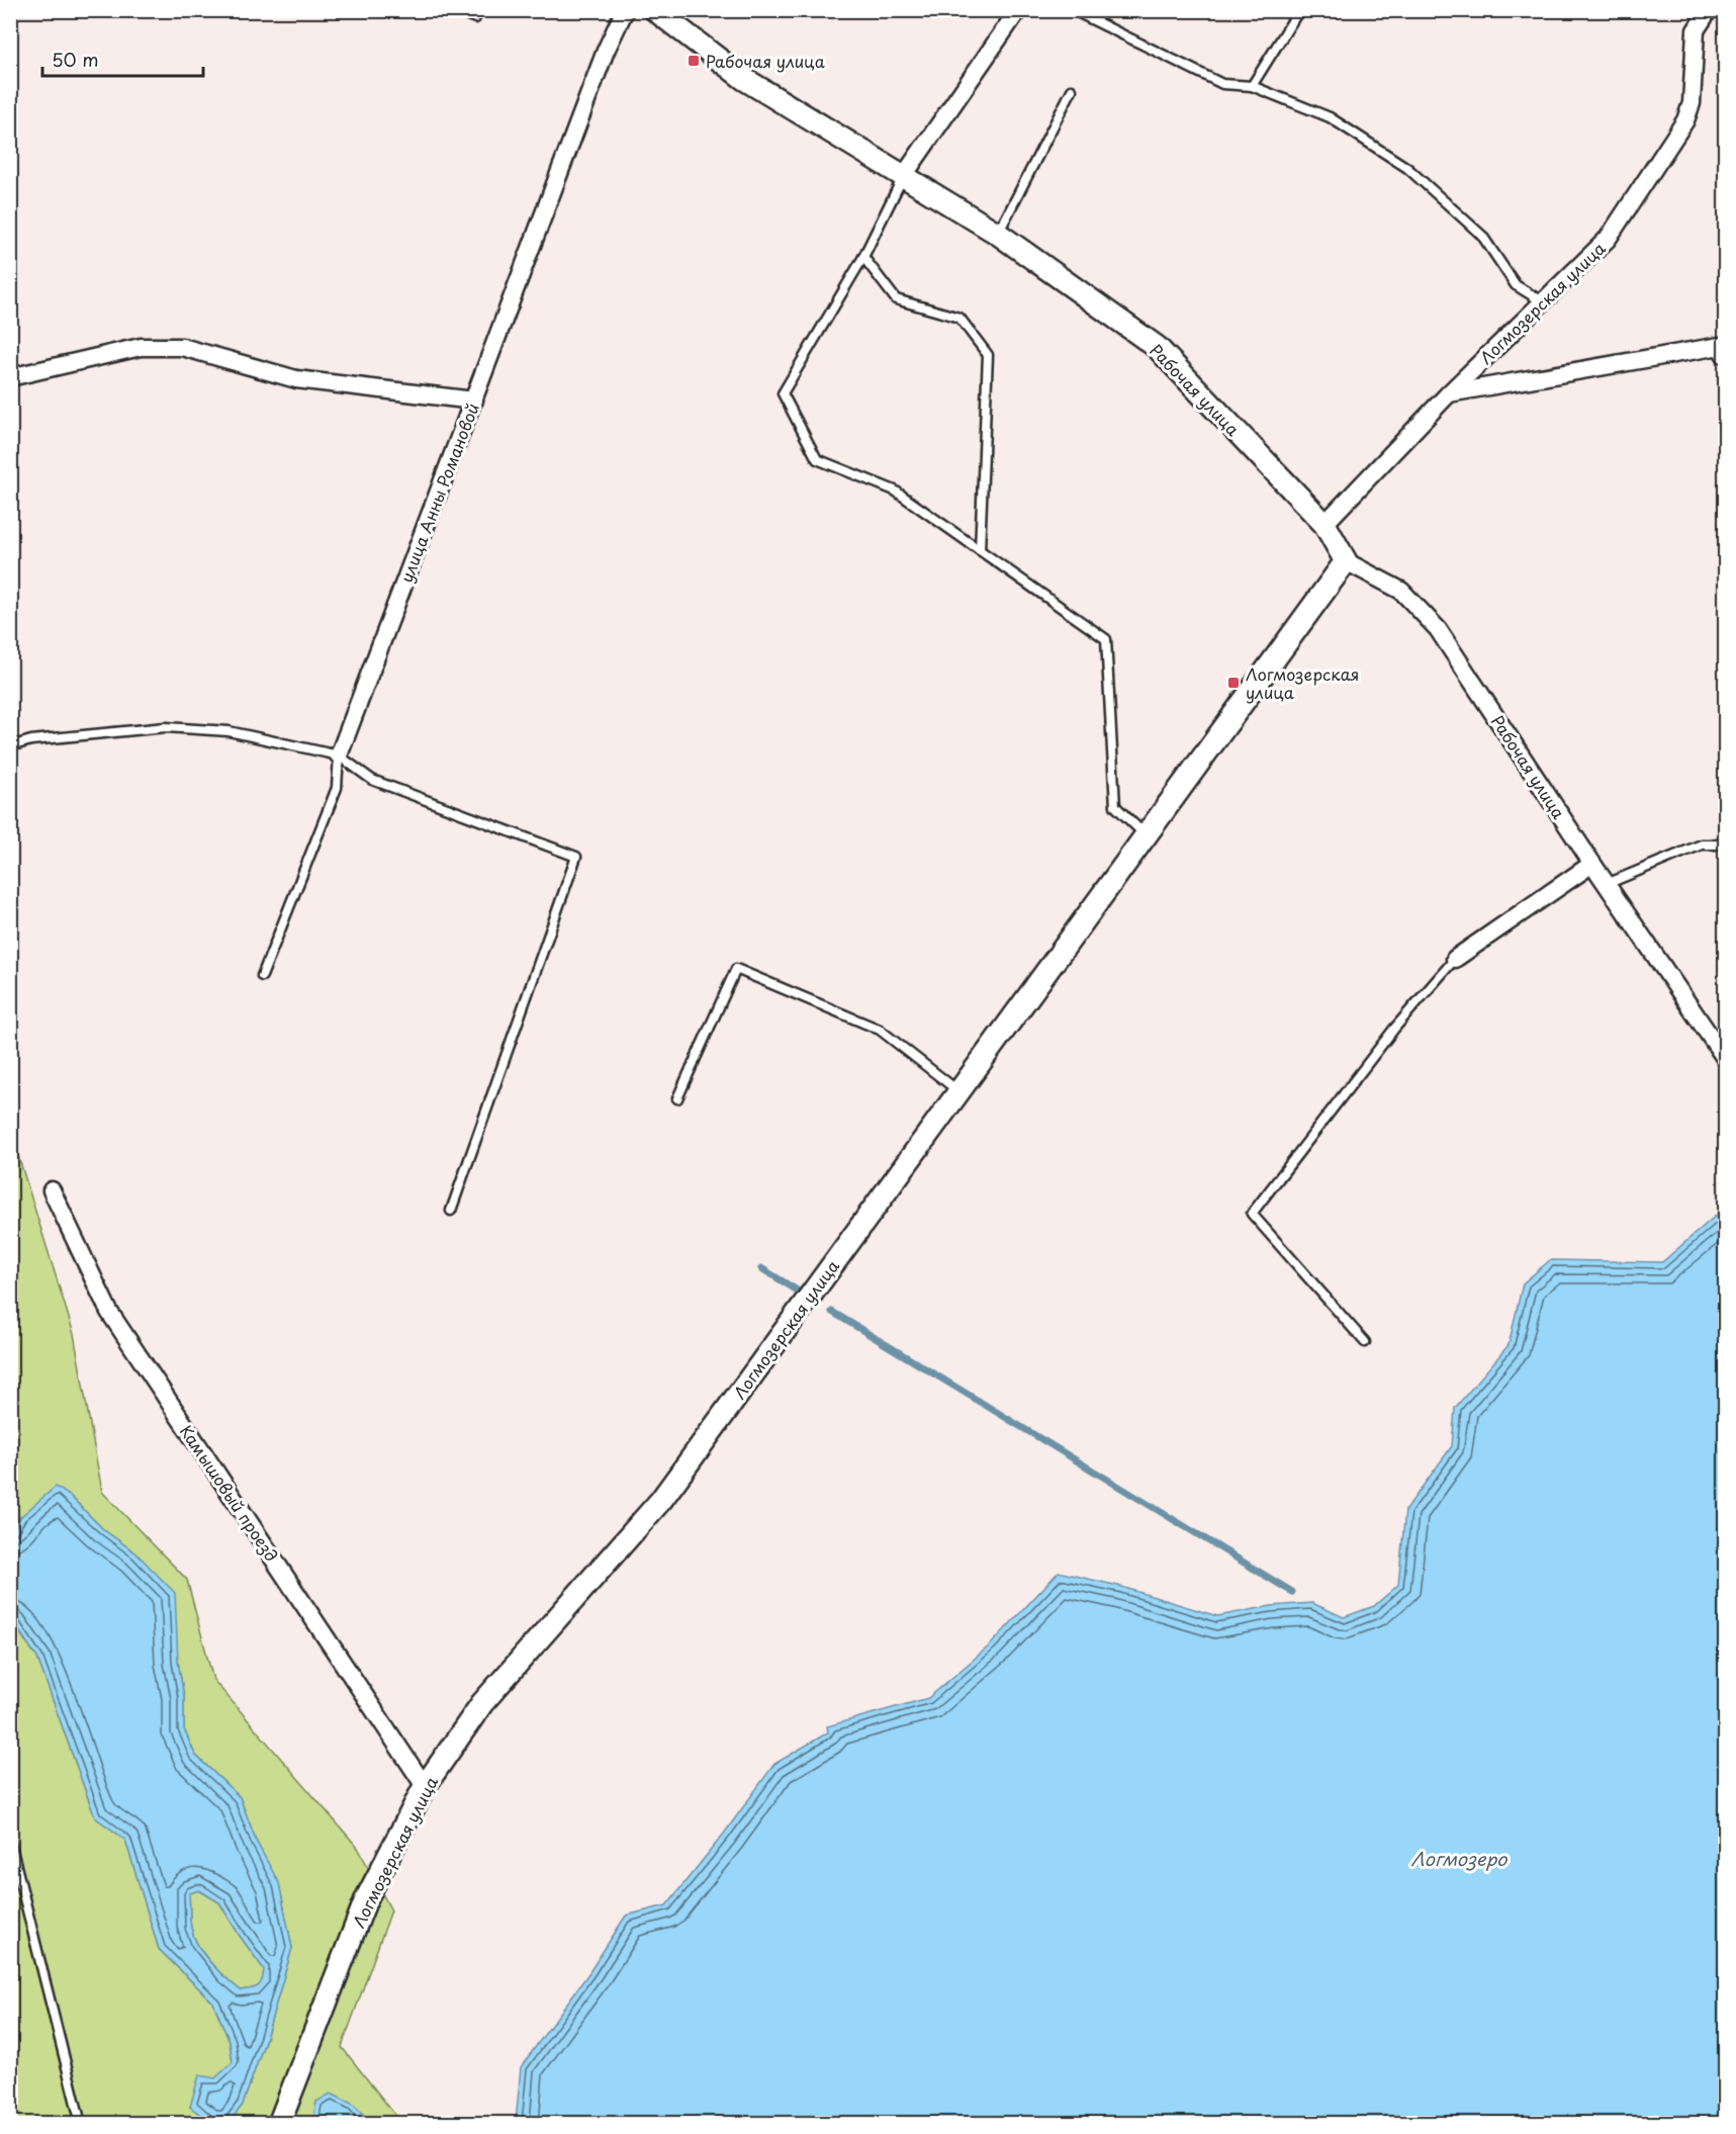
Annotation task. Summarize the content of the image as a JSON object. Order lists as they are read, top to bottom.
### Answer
{
  "streets": {
    "street": [
      "Логмозерская улица",
      "Рабочая улица",
      "улица Анны Романовой",
      "Камышовый проезд"
    ]
  },
  "crossings": [
    ["Логмозерская улица", "Рабочая улица"],
    ["Логмозерская улица", "Камышовый проезд"]
  ],
  "water": ["Логмозеро"],
  "places": {
    "transit": ["Рабочая улица", "Логмозерская улица"]
  },
  "scale_bar": "50 m"
}
